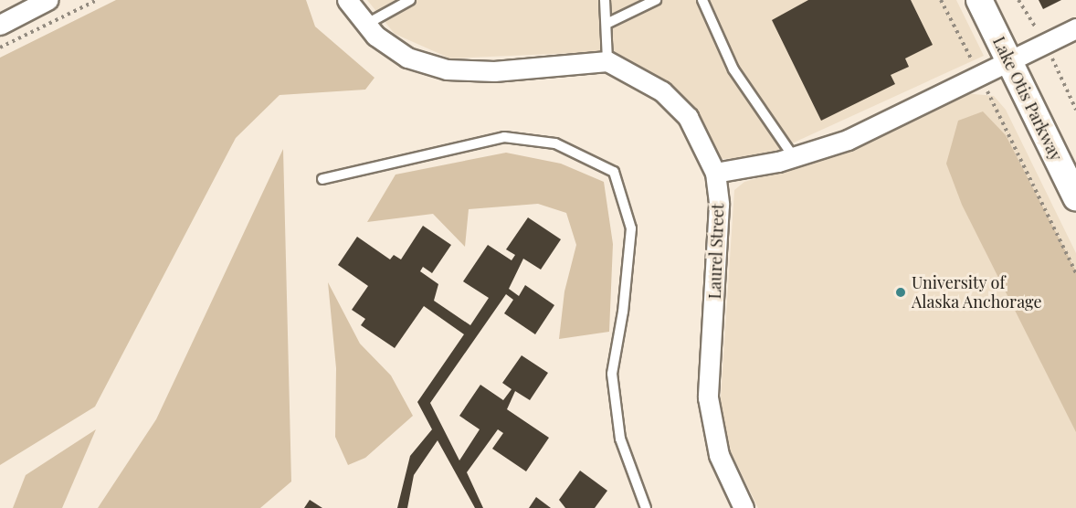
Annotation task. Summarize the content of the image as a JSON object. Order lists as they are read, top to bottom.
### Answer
{
  "streets": {
    "main road": ["Lake Otis Parkway"],
    "street": ["Laurel Street"]
  },
  "places": ["University of Alaska Anchorage"]
}
